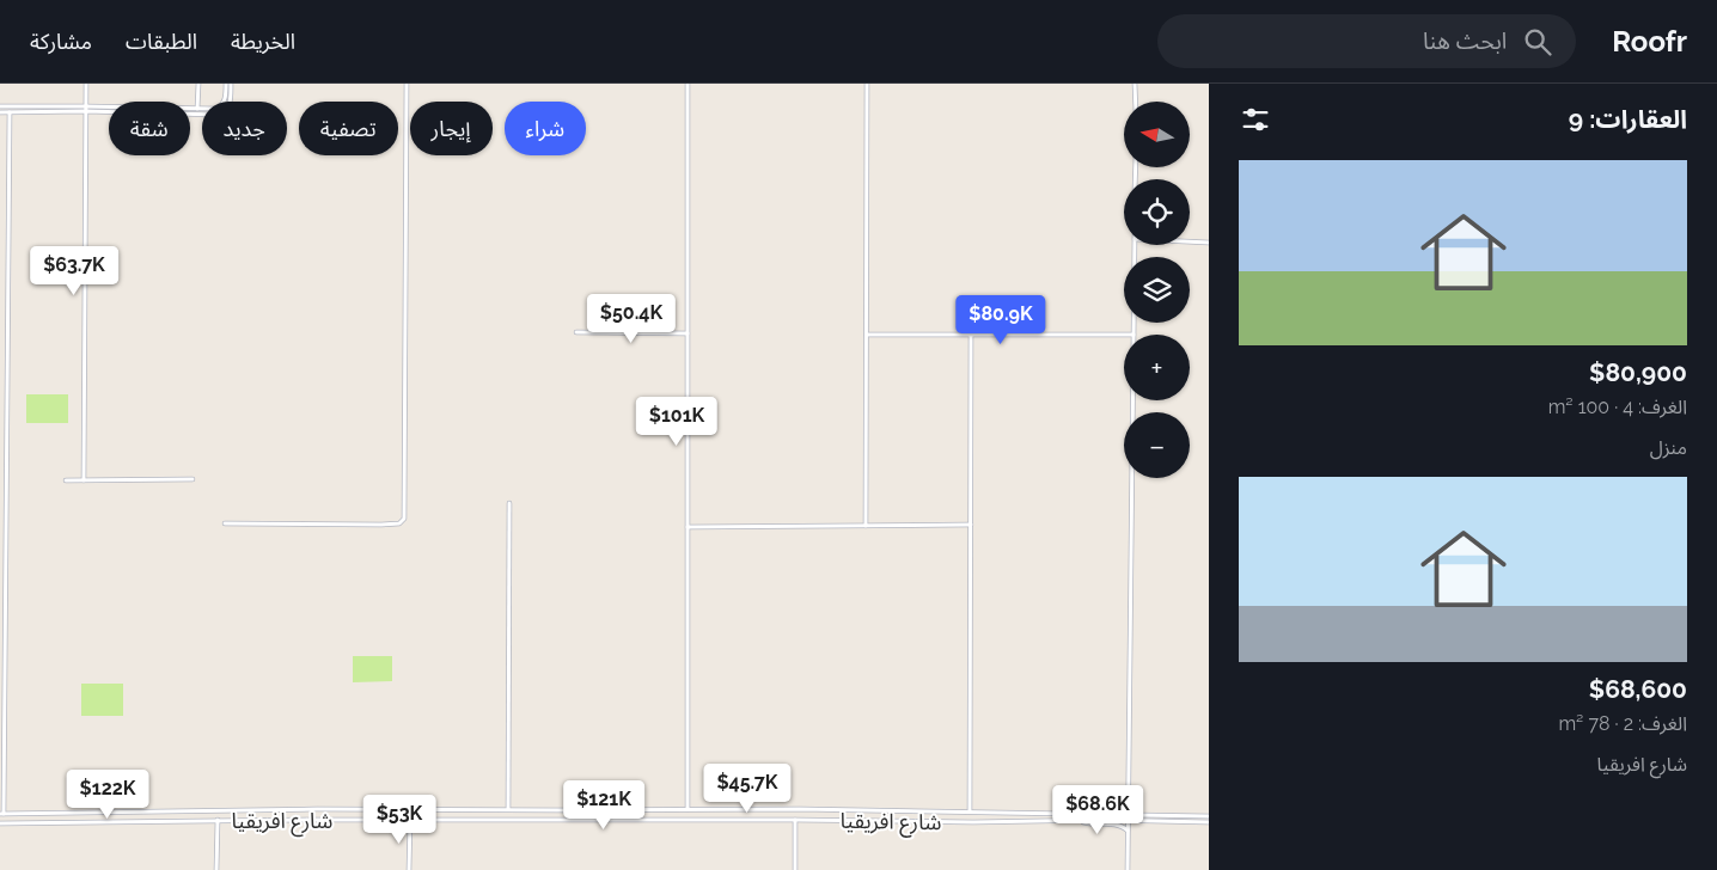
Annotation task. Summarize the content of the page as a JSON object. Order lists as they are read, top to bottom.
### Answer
{
  "streets": {
    "street": ["شارع افريقيا"]
  },
  "north": "left",
  "page": {
    "header": "Roofr",
    "search": "ابحث هنا",
    "nav": ["الخريطة", "الطبقات", "مشاركة"],
    "heading": "العقارات: 9",
    "map_buttons": ["+", "−"],
    "chip": [
      "شراء",
      "إيجار",
      "تصفية",
      "جديد",
      "شقة"
    ],
    "list": [
      {
        "name": "$80,900",
        "note": "الغرف: 4 · 100 m² · منزل"
      },
      {
        "name": "$68,600",
        "note": "الغرف: 2 · 78 m² · شارع افريقيا"
      }
    ],
    "price": [
      "$63.7K",
      "$50.4K",
      "$80.9K",
      "$101K",
      "$45.7K",
      "$122K",
      "$121K",
      "$68.6K",
      "$53K"
    ]
  }
}
